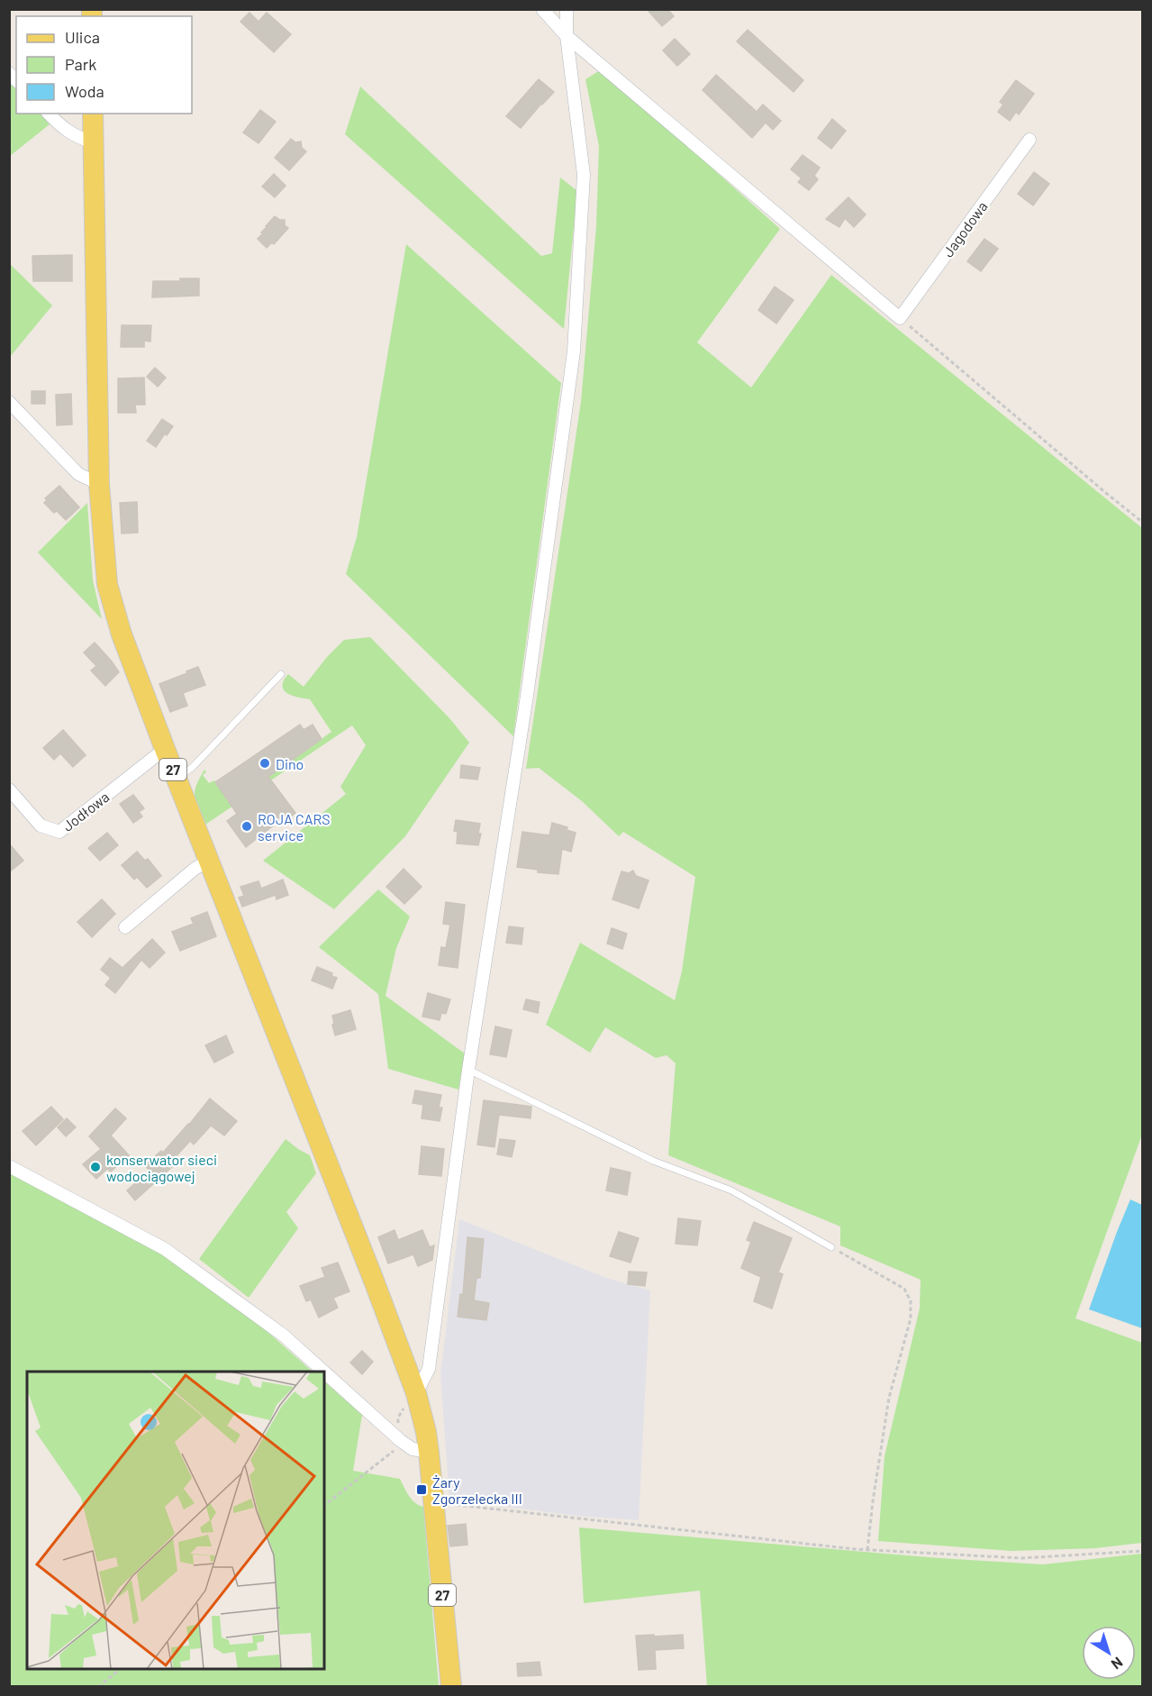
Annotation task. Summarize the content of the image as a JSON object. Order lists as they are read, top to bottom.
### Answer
{
  "streets": {
    "main road": ["27"],
    "street": ["Jagodowa", "Jodłowa"]
  },
  "crossings": [
    ["27", "Jodłowa"]
  ],
  "places": {
    "other": ["Dino", "ROJA CARS service", "konserwator sieci wodociągowej"],
    "transit": ["Żary Zgorzelecka III"]
  },
  "legend": ["Ulica", "Park", "Woda"],
  "north": "bottom right"
}
